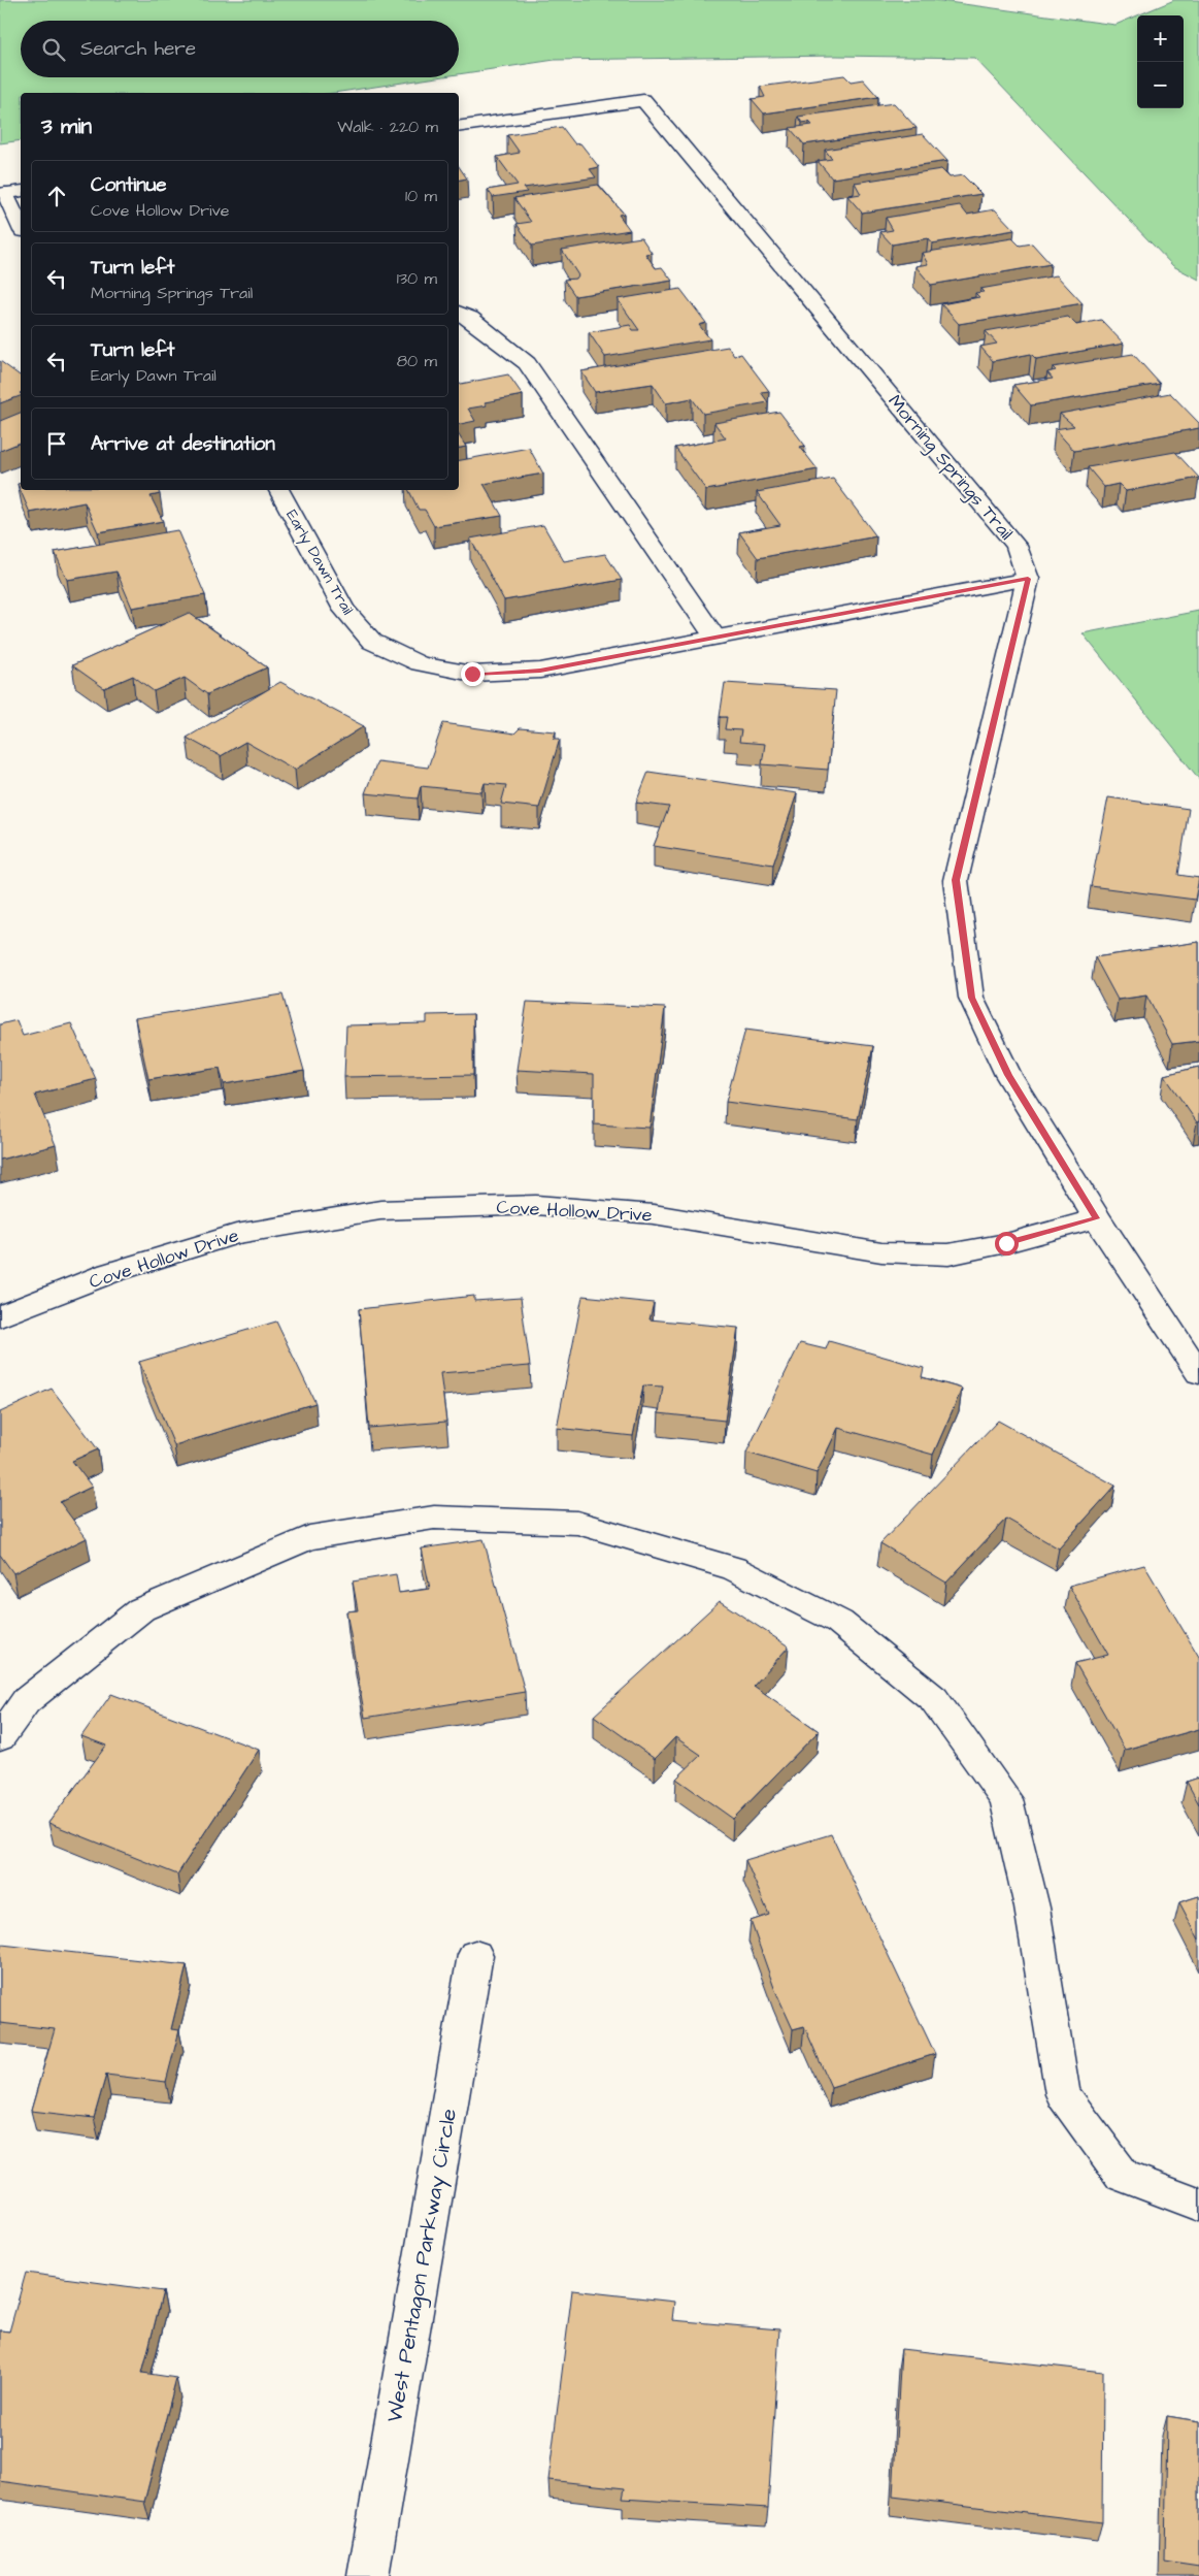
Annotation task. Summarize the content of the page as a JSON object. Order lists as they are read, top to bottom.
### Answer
{
  "streets": {
    "street": [
      "Morning Springs Trail",
      "Early Dawn Trail",
      "Cove Hollow Drive",
      "West Pentagon Parkway Circle"
    ]
  },
  "crossings": [
    ["Morning Springs Trail", "Early Dawn Trail"]
  ],
  "page": {
    "map_buttons": ["+", "−"],
    "search": "Search here",
    "heading": ["3 min", "Walk · 220 m"],
    "list": [
      ["Continue", "Cove Hollow Drive", "10 m"],
      ["Turn left", "Morning Springs Trail", "130 m"],
      ["Turn left", "Early Dawn Trail", "80 m"],
      "Arrive at destination"
    ]
  }
}
